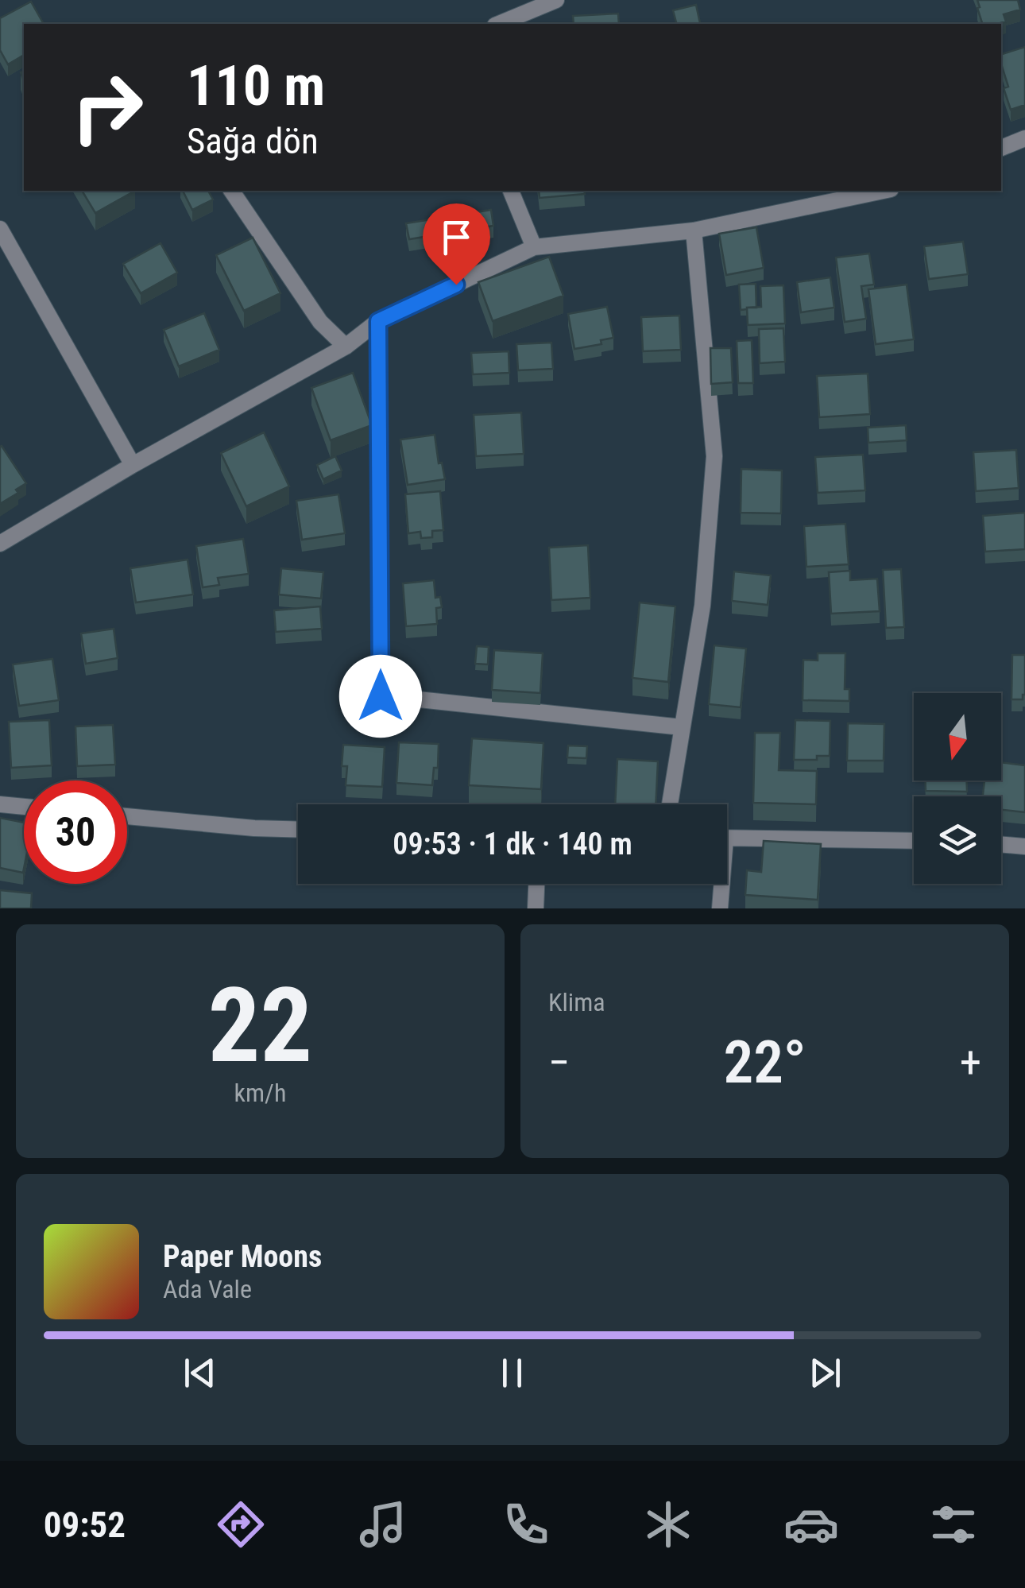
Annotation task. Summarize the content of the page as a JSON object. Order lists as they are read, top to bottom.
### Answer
{
  "north": "bottom",
  "page": {
    "turn": ["110 m", "Sağa dön"],
    "limit": "30",
    "trip": "09:53 · 1 dk · 140 m",
    "tile": [
      ["22", "km/h"],
      "Klima"
    ],
    "heat": ["−", "22°", "+"],
    "song": ["Paper Moons", "Ada Vale"],
    "tabs": "09:52"
  }
}
